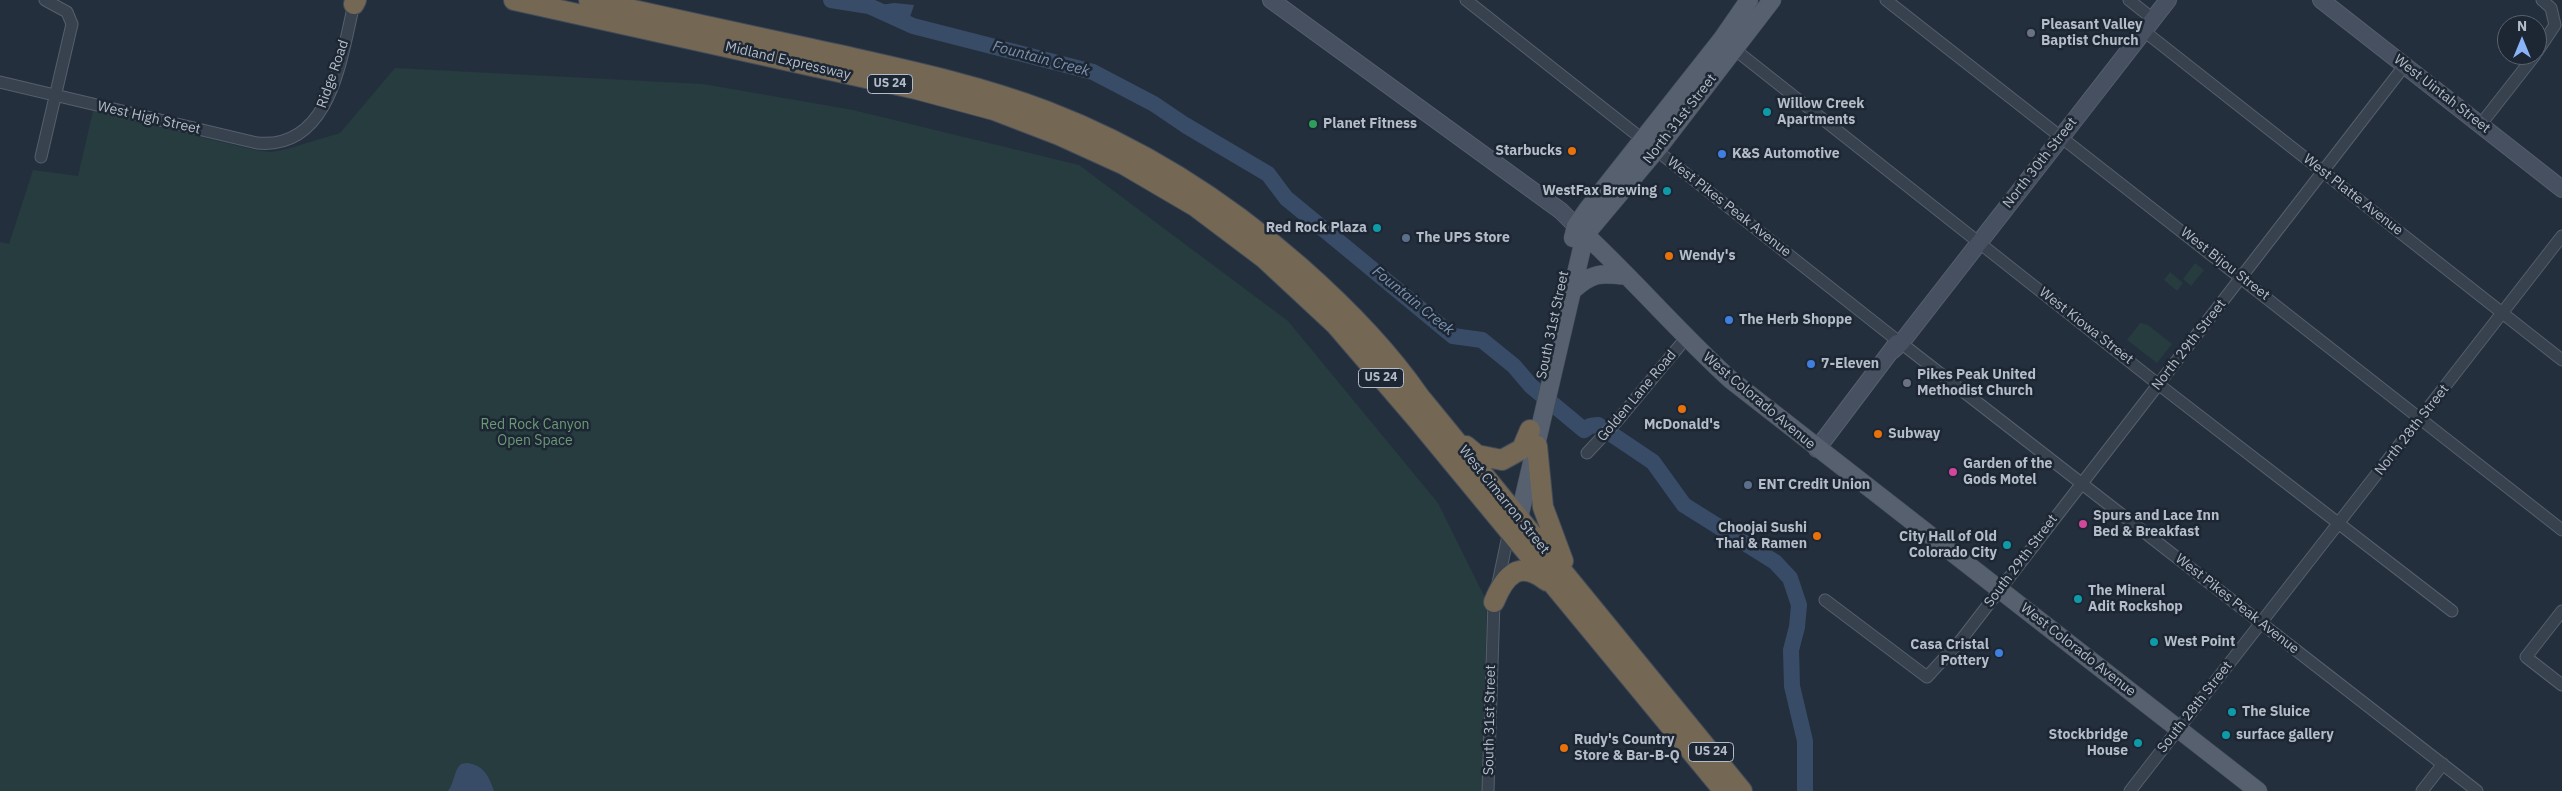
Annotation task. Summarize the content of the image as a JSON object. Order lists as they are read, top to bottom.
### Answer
{
  "streets": {
    "highway": ["Midland Expressway", "US 24", "West Cimarron Street"],
    "main road": [
      "West Uintah Street",
      "North 31st Street",
      "North 30th Street",
      "South 31st Street",
      "West Colorado Avenue"
    ],
    "street": [
      "Ridge Road",
      "West High Street",
      "West Platte Avenue",
      "West Pikes Peak Avenue",
      "West Bijou Street",
      "West Kiowa Street",
      "North 29th Street",
      "Golden Lane Road",
      "North 28th Street",
      "South 29th Street",
      "South 28th Street"
    ]
  },
  "crossings": [
    ["Midland Expressway", "West Cimarron Street"],
    ["Ridge Road", "West High Street"],
    ["West Uintah Street", "North 29th Street"],
    ["North 31st Street", "West Pikes Peak Avenue"],
    ["North 31st Street", "South 31st Street"],
    ["North 31st Street", "West Kiowa Street"],
    ["North 30th Street", "West Platte Avenue"],
    ["North 30th Street", "West Pikes Peak Avenue"],
    ["North 30th Street", "West Bijou Street"],
    ["North 30th Street", "West Kiowa Street"],
    ["North 30th Street", "West Colorado Avenue"],
    ["West Platte Avenue", "North 29th Street"],
    ["West Platte Avenue", "North 28th Street"],
    ["West Pikes Peak Avenue", "South 31st Street"],
    ["West Pikes Peak Avenue", "North 29th Street"],
    ["West Pikes Peak Avenue", "North 28th Street"],
    ["West Pikes Peak Avenue", "South 29th Street"],
    ["West Pikes Peak Avenue", "South 28th Street"],
    ["West Bijou Street", "North 29th Street"],
    ["West Bijou Street", "North 28th Street"],
    ["South 31st Street", "West Colorado Avenue"],
    ["South 31st Street", "West Cimarron Street"],
    ["West Kiowa Street", "North 29th Street"],
    ["West Kiowa Street", "North 28th Street"],
    ["North 29th Street", "South 29th Street"],
    ["Golden Lane Road", "West Colorado Avenue"],
    ["West Colorado Avenue", "South 29th Street"],
    ["West Colorado Avenue", "South 28th Street"],
    ["North 28th Street", "South 28th Street"]
  ],
  "water": ["Fountain Creek"],
  "parks": ["Red Rock Canyon Open Space"],
  "places": [
    "Pleasant Valley Baptist Church",
    "Willow Creek Apartments",
    "Planet Fitness",
    "Starbucks",
    "K&S Automotive",
    "WestFax Brewing",
    "Red Rock Plaza",
    "The UPS Store",
    "Wendy's",
    "The Herb Shoppe",
    "7-Eleven",
    "Pikes Peak United Methodist Church",
    "McDonald's",
    "Subway",
    "Garden of the Gods Motel",
    "ENT Credit Union",
    "Spurs and Lace Inn Bed & Breakfast",
    "Choojai Sushi Thai & Ramen",
    "City Hall of Old Colorado City",
    "The Mineral Adit Rockshop",
    "West Point",
    "Casa Cristal Pottery",
    "The Sluice",
    "surface gallery",
    "Stockbridge House",
    "Rudy's Country Store & Bar-B-Q"
  ],
  "north": "top"
}
